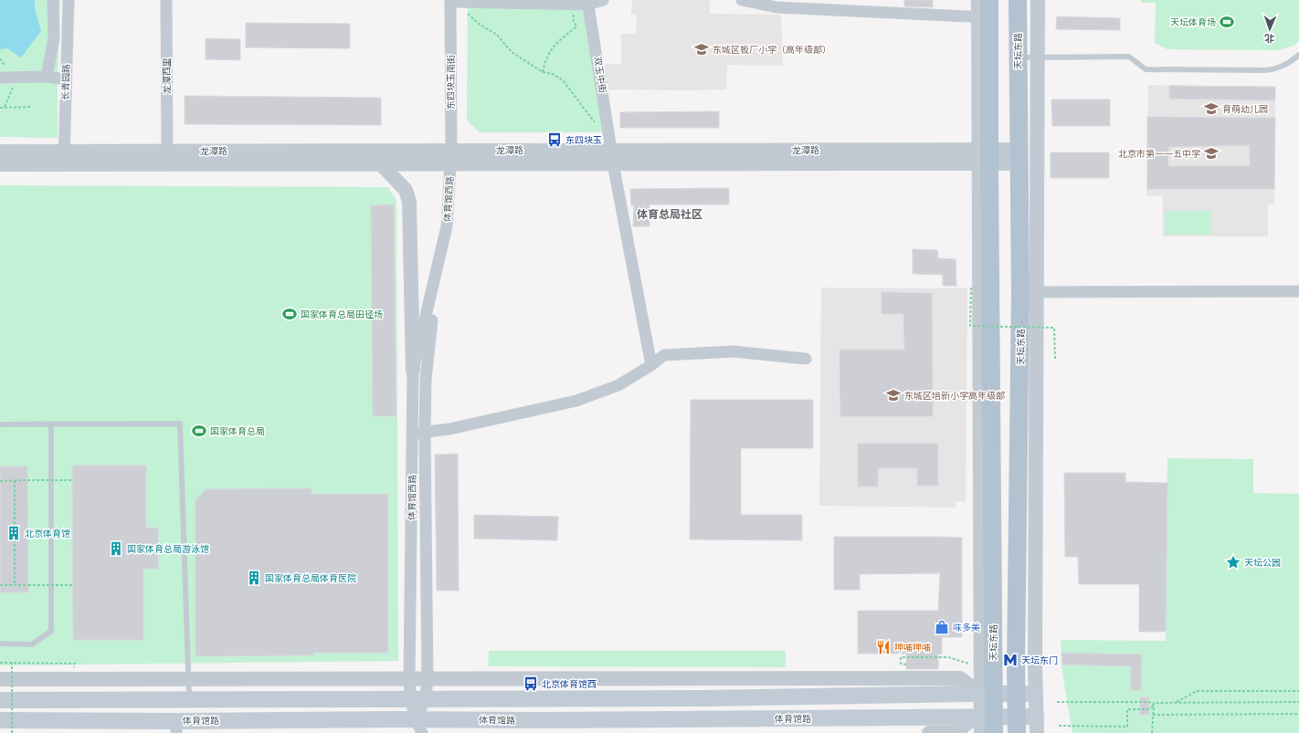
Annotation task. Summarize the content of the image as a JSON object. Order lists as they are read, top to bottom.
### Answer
{
  "streets": {
    "main road": ["天坛东路", "体育馆路"],
    "street": [
      "双玉中街",
      "龙潭西里",
      "长青园路",
      "东四块玉南街",
      "龙潭路",
      "体育馆西路"
    ]
  },
  "crossings": [
    ["天坛东路", "龙潭路"],
    ["天坛东路", "体育馆路"],
    ["双玉中街", "龙潭路"],
    ["龙潭西里", "龙潭路"],
    ["长青园路", "龙潭路"],
    ["东四块玉南街", "龙潭路"],
    ["东四块玉南街", "体育馆西路"],
    ["龙潭路", "体育馆西路"],
    ["体育馆西路", "体育馆路"]
  ],
  "districts": ["体育总局社区"],
  "places": {
    "sports": ["天坛体育场", "国家体育总局田径场", "国家体育总局"],
    "school or university": [
      "东城区板厂小学（高年级部）",
      "育萌幼儿园",
      "北京市第一一五中学",
      "东城区培新小学高年级部"
    ],
    "bus stop": ["东四块玉", "北京体育馆西"],
    "building": ["北京体育馆", "国家体育总局游泳馆", "国家体育总局体育医院"],
    "place": ["天坛公园"],
    "shop": ["味多美"],
    "restaurant": ["呷哺呷哺"],
    "metro station": ["天坛东门"]
  },
  "north": "bottom"
}
